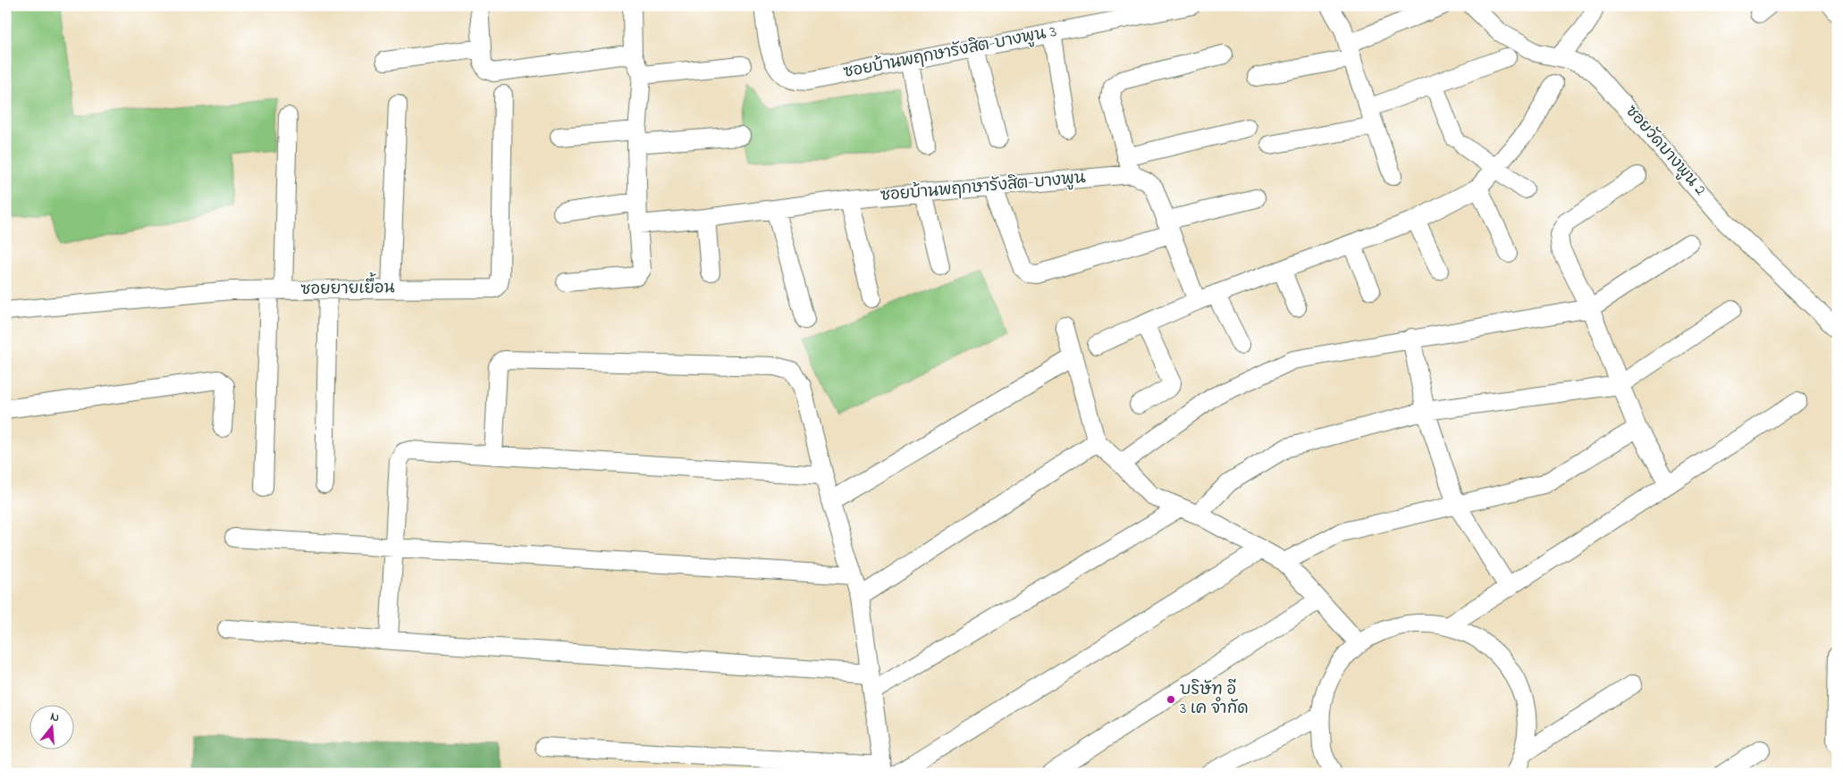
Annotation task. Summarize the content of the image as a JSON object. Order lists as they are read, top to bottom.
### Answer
{
  "streets": {
    "street": [
      "ซอยบ้านพฤกษารังสิต-บางพูน 3",
      "ซอยวัดบางพูน 2",
      "ซอยบ้านพฤกษารังสิต-บางพูน",
      "ซอยยายเยื้อน"
    ]
  },
  "places": ["บริษัท อี 3 เค จำกัด"],
  "north": "top"
}
